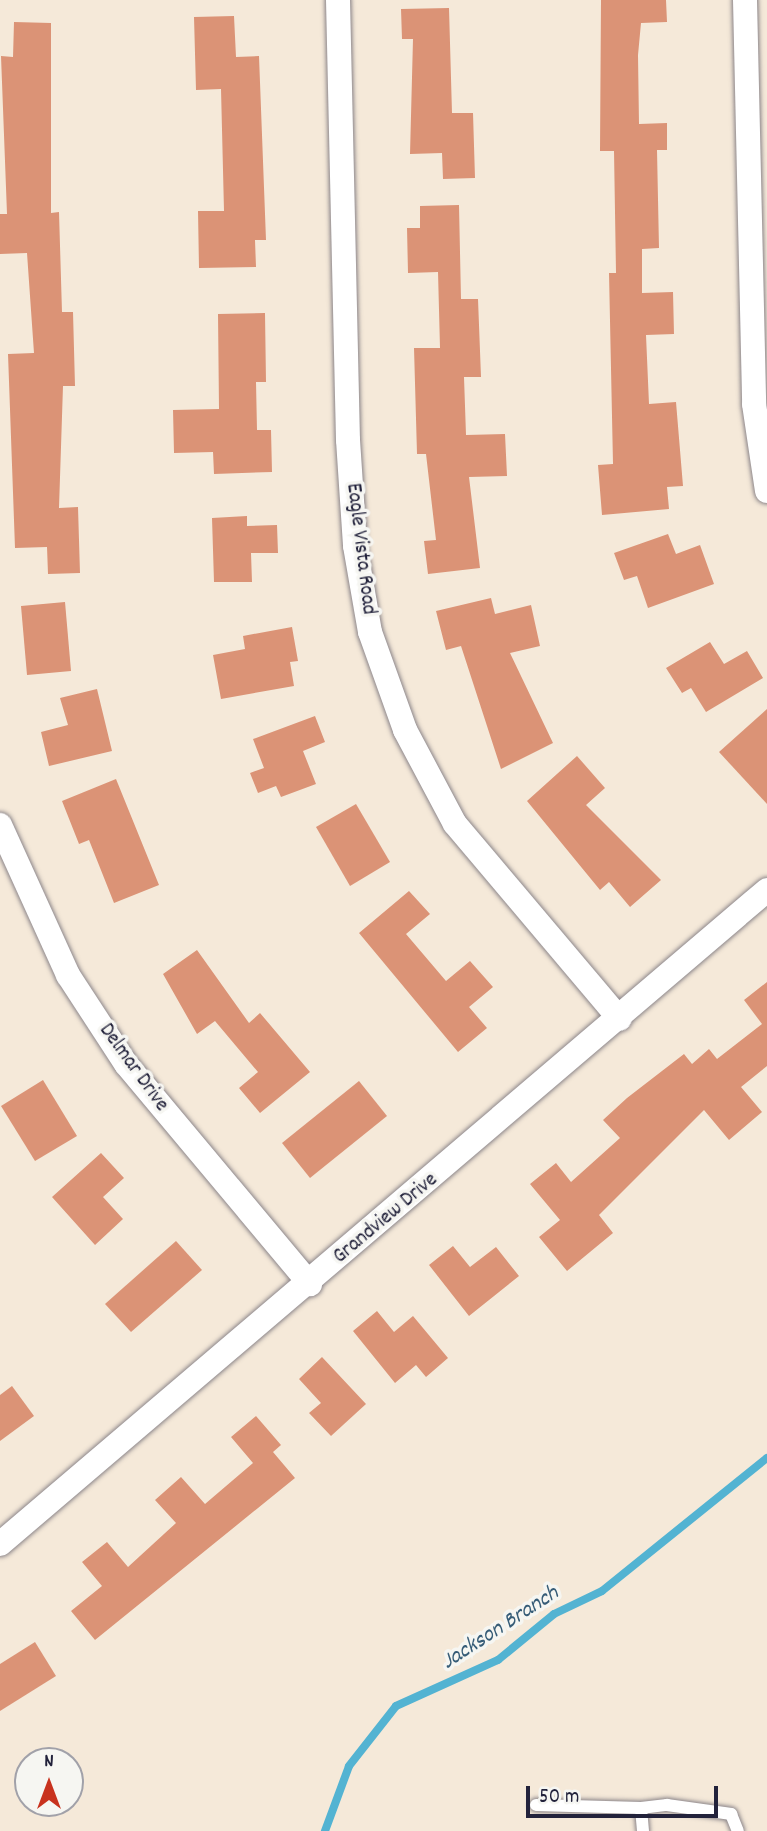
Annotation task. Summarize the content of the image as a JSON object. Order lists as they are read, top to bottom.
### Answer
{
  "streets": {
    "street": ["Eagle Vista Road", "Delmar Drive", "Grandview Drive"]
  },
  "crossings": [
    ["Eagle Vista Road", "Grandview Drive"],
    ["Delmar Drive", "Grandview Drive"]
  ],
  "water": ["Jackson Branch"],
  "scale_bar": "50 m",
  "north": "top"
}
